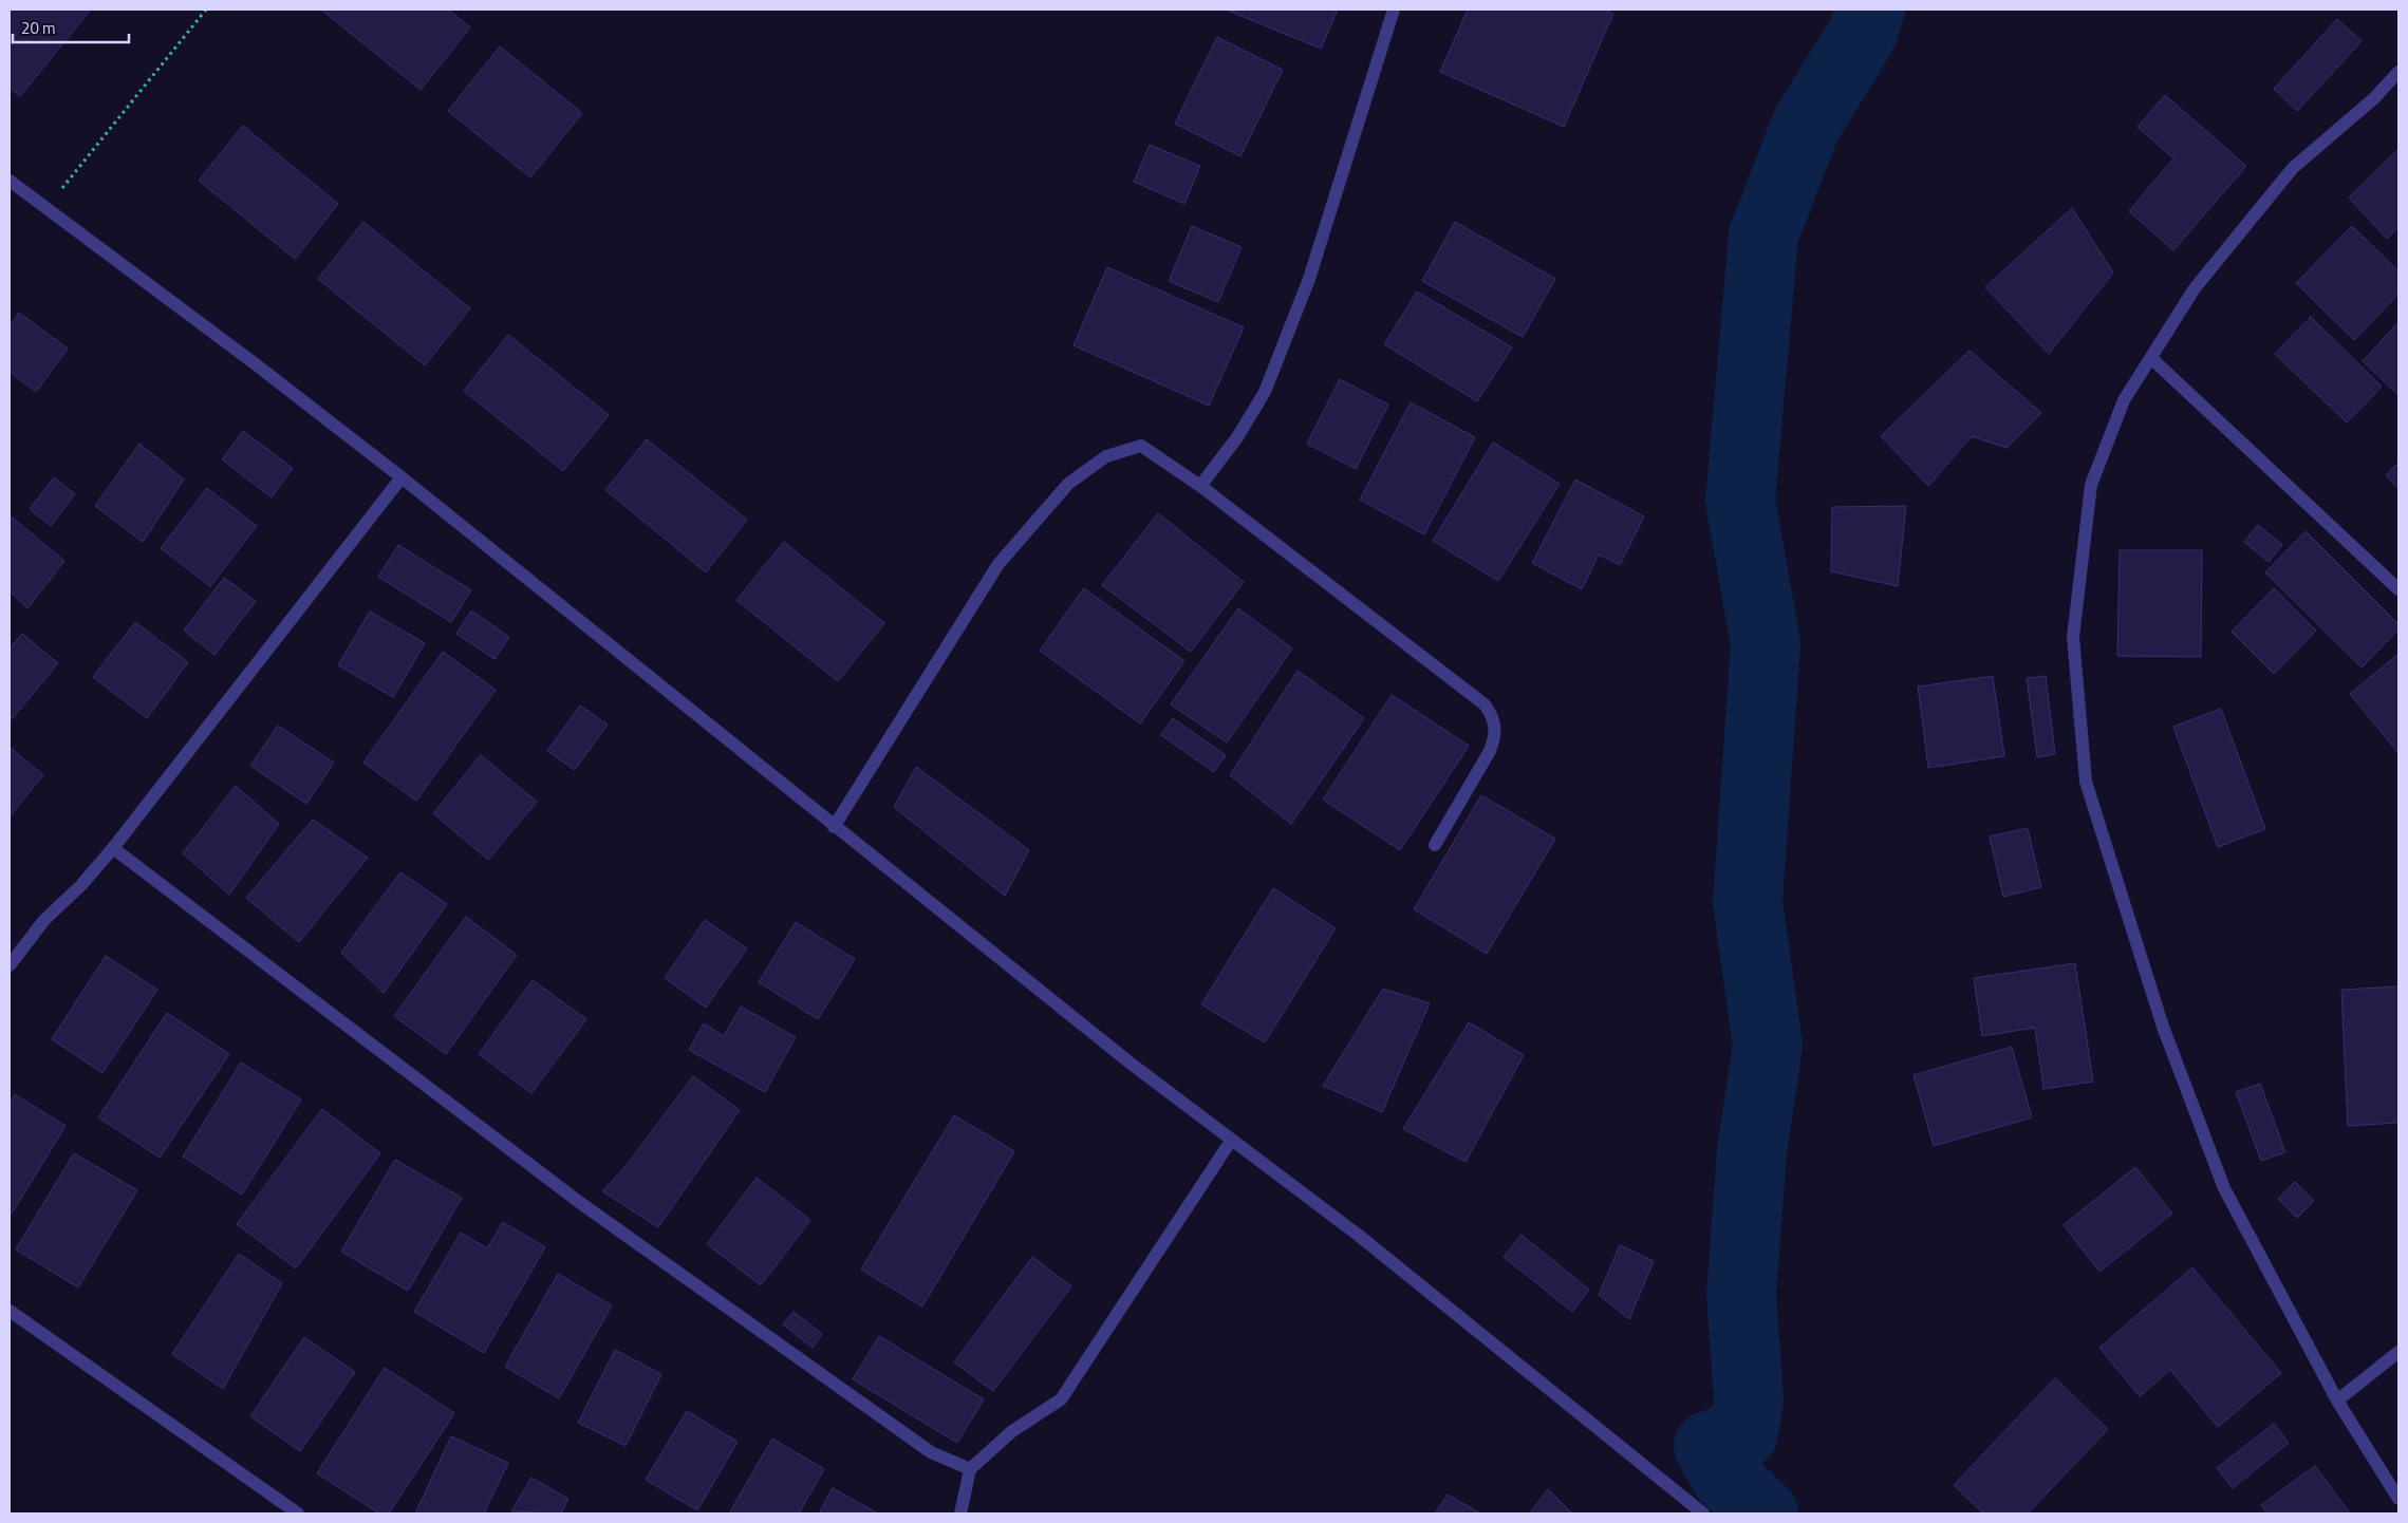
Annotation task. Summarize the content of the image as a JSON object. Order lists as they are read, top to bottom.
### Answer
{
  "scale_bar": "20 m"
}
